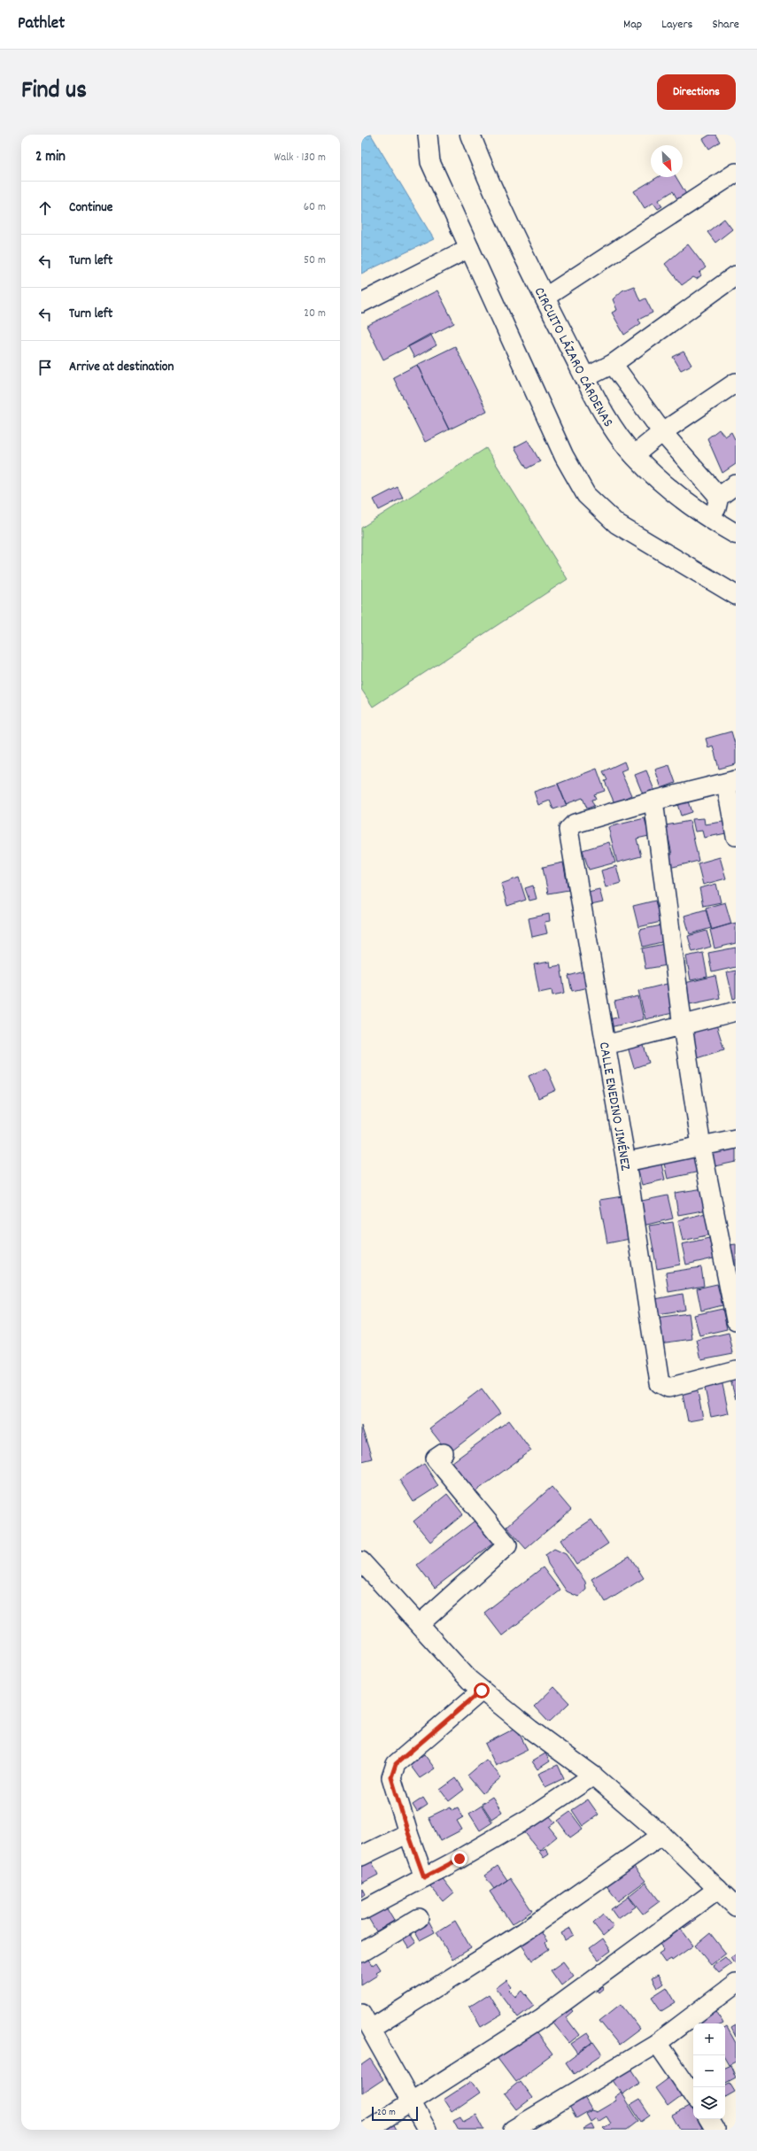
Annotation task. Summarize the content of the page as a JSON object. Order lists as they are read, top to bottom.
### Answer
{
  "streets": {
    "street": ["CIRCUITO LÁZARO CÁRDENAS", "CALLE ENEDINO JIMÉNEZ"]
  },
  "scale_bar": "20 m",
  "north": "bottom right",
  "page": {
    "header": "Pathlet",
    "nav": ["Map", "Layers", "Share"],
    "title": "Find us",
    "buttons": "Directions",
    "heading": ["2 min", "Walk · 130 m"],
    "list": [
      ["Continue", "60 m"],
      ["Turn left", "50 m"],
      ["Turn left", "20 m"],
      "Arrive at destination"
    ],
    "map_buttons": ["+", "−"],
    "scale": "20 m"
  }
}
